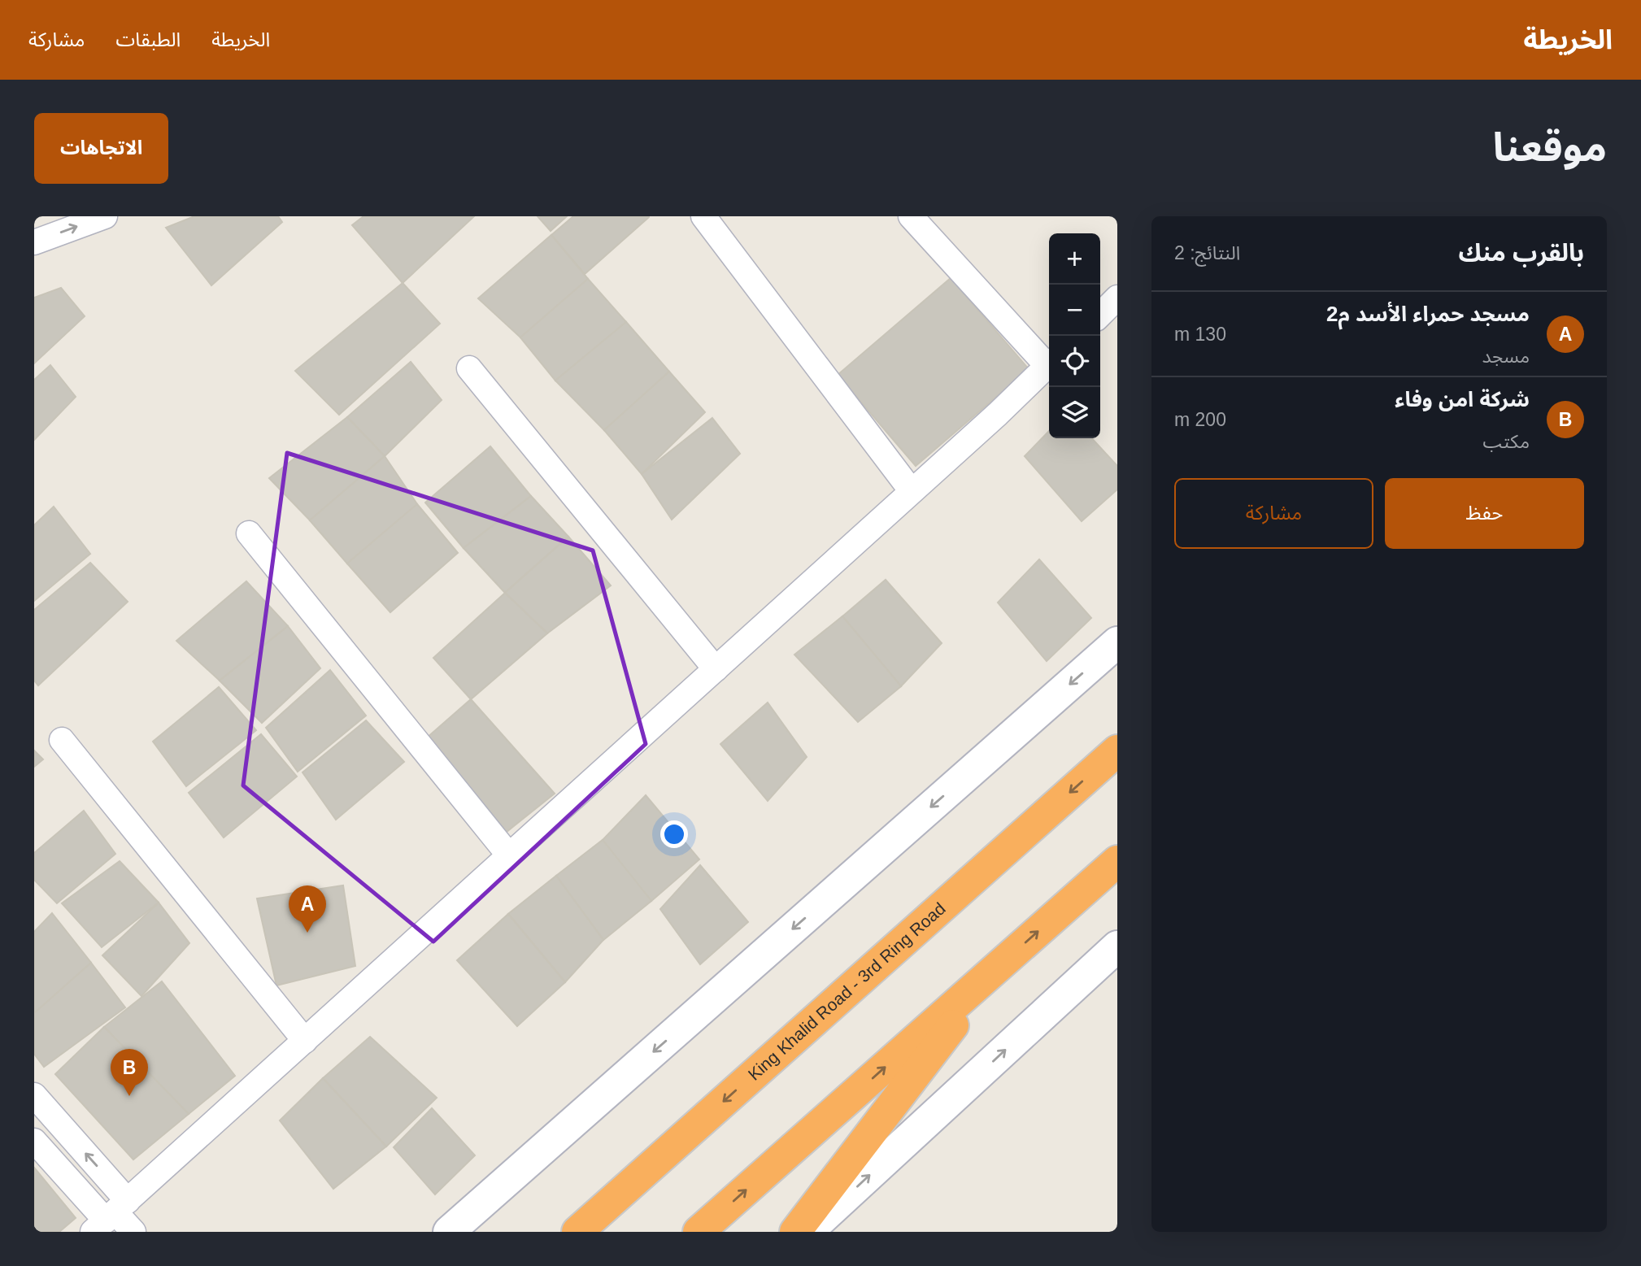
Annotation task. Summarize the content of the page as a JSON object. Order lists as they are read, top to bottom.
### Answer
{
  "streets": {
    "highway": ["King Khalid Road - 3rd Ring Road"]
  },
  "page": {
    "header": "الخريطة",
    "nav": ["الخريطة", "الطبقات", "مشاركة"],
    "title": "موقعنا",
    "buttons": [
      "الاتجاهات",
      ["حفظ", "مشاركة"]
    ],
    "heading": ["بالقرب منك", "النتائج: 2"],
    "map_buttons": ["+", "−"],
    "list": [
      {
        "mark": "A",
        "name": "مسجد حمراء الأسد م2",
        "note": "مسجد",
        "value": "130 m"
      },
      {
        "mark": "B",
        "name": "شركة امن وفاء",
        "note": "مكتب",
        "value": "200 m"
      }
    ],
    "pins": ["A", "B"]
  }
}
